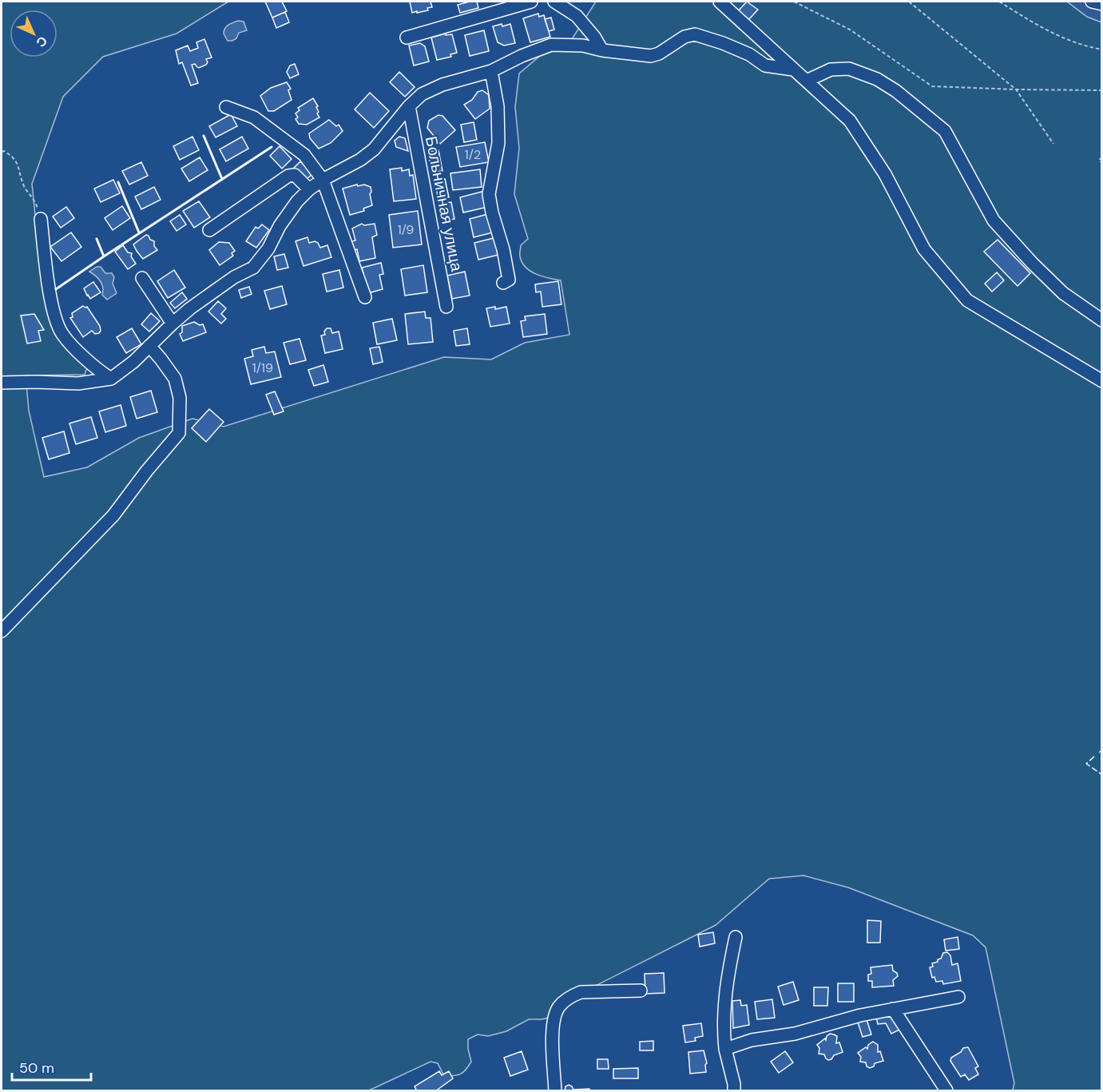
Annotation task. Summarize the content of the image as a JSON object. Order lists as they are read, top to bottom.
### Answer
{
  "streets": {
    "street": ["Больничная улица"]
  },
  "house_numbers": ["1/2", "1/9", "1/19"],
  "scale_bar": "50 m",
  "north": "bottom right"
}
